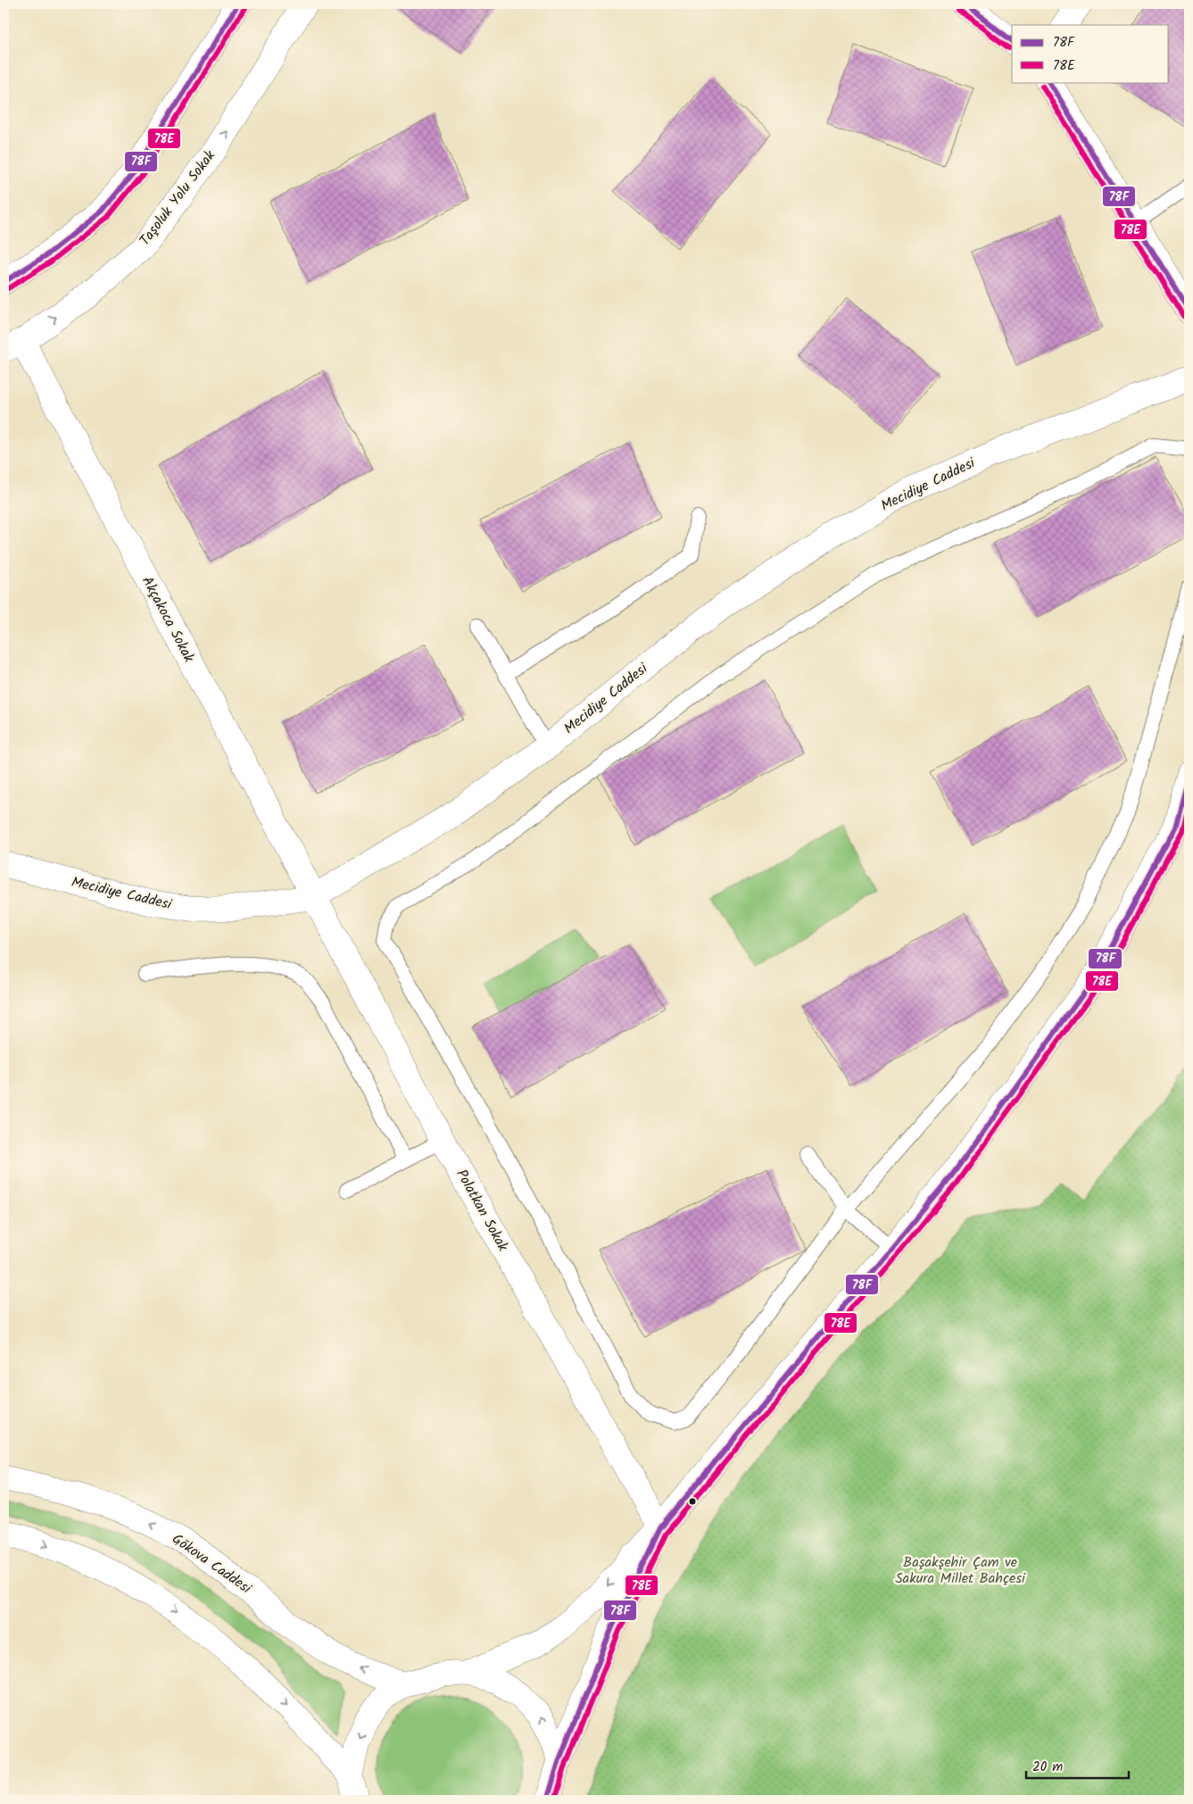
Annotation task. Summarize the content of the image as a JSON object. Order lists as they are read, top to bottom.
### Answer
{
  "streets": {
    "street": [
      "Taşoluk Yolu Sokak",
      "Mecidiye Caddesi",
      "Akçakoca Sokak",
      "Polatkan Sokak",
      "Gökova Caddesi"
    ]
  },
  "crossings": [
    ["Taşoluk Yolu Sokak", "Akçakoca Sokak"],
    ["Mecidiye Caddesi", "Akçakoca Sokak"],
    ["Mecidiye Caddesi", "Polatkan Sokak"],
    ["Akçakoca Sokak", "Polatkan Sokak"]
  ],
  "parks": ["Başakşehir Çam ve Sakura Millet Bahçesi"],
  "lines": ["transit line 78F", "transit line 78E"],
  "legend": ["78F", "78E"],
  "scale_bar": "20 m"
}
